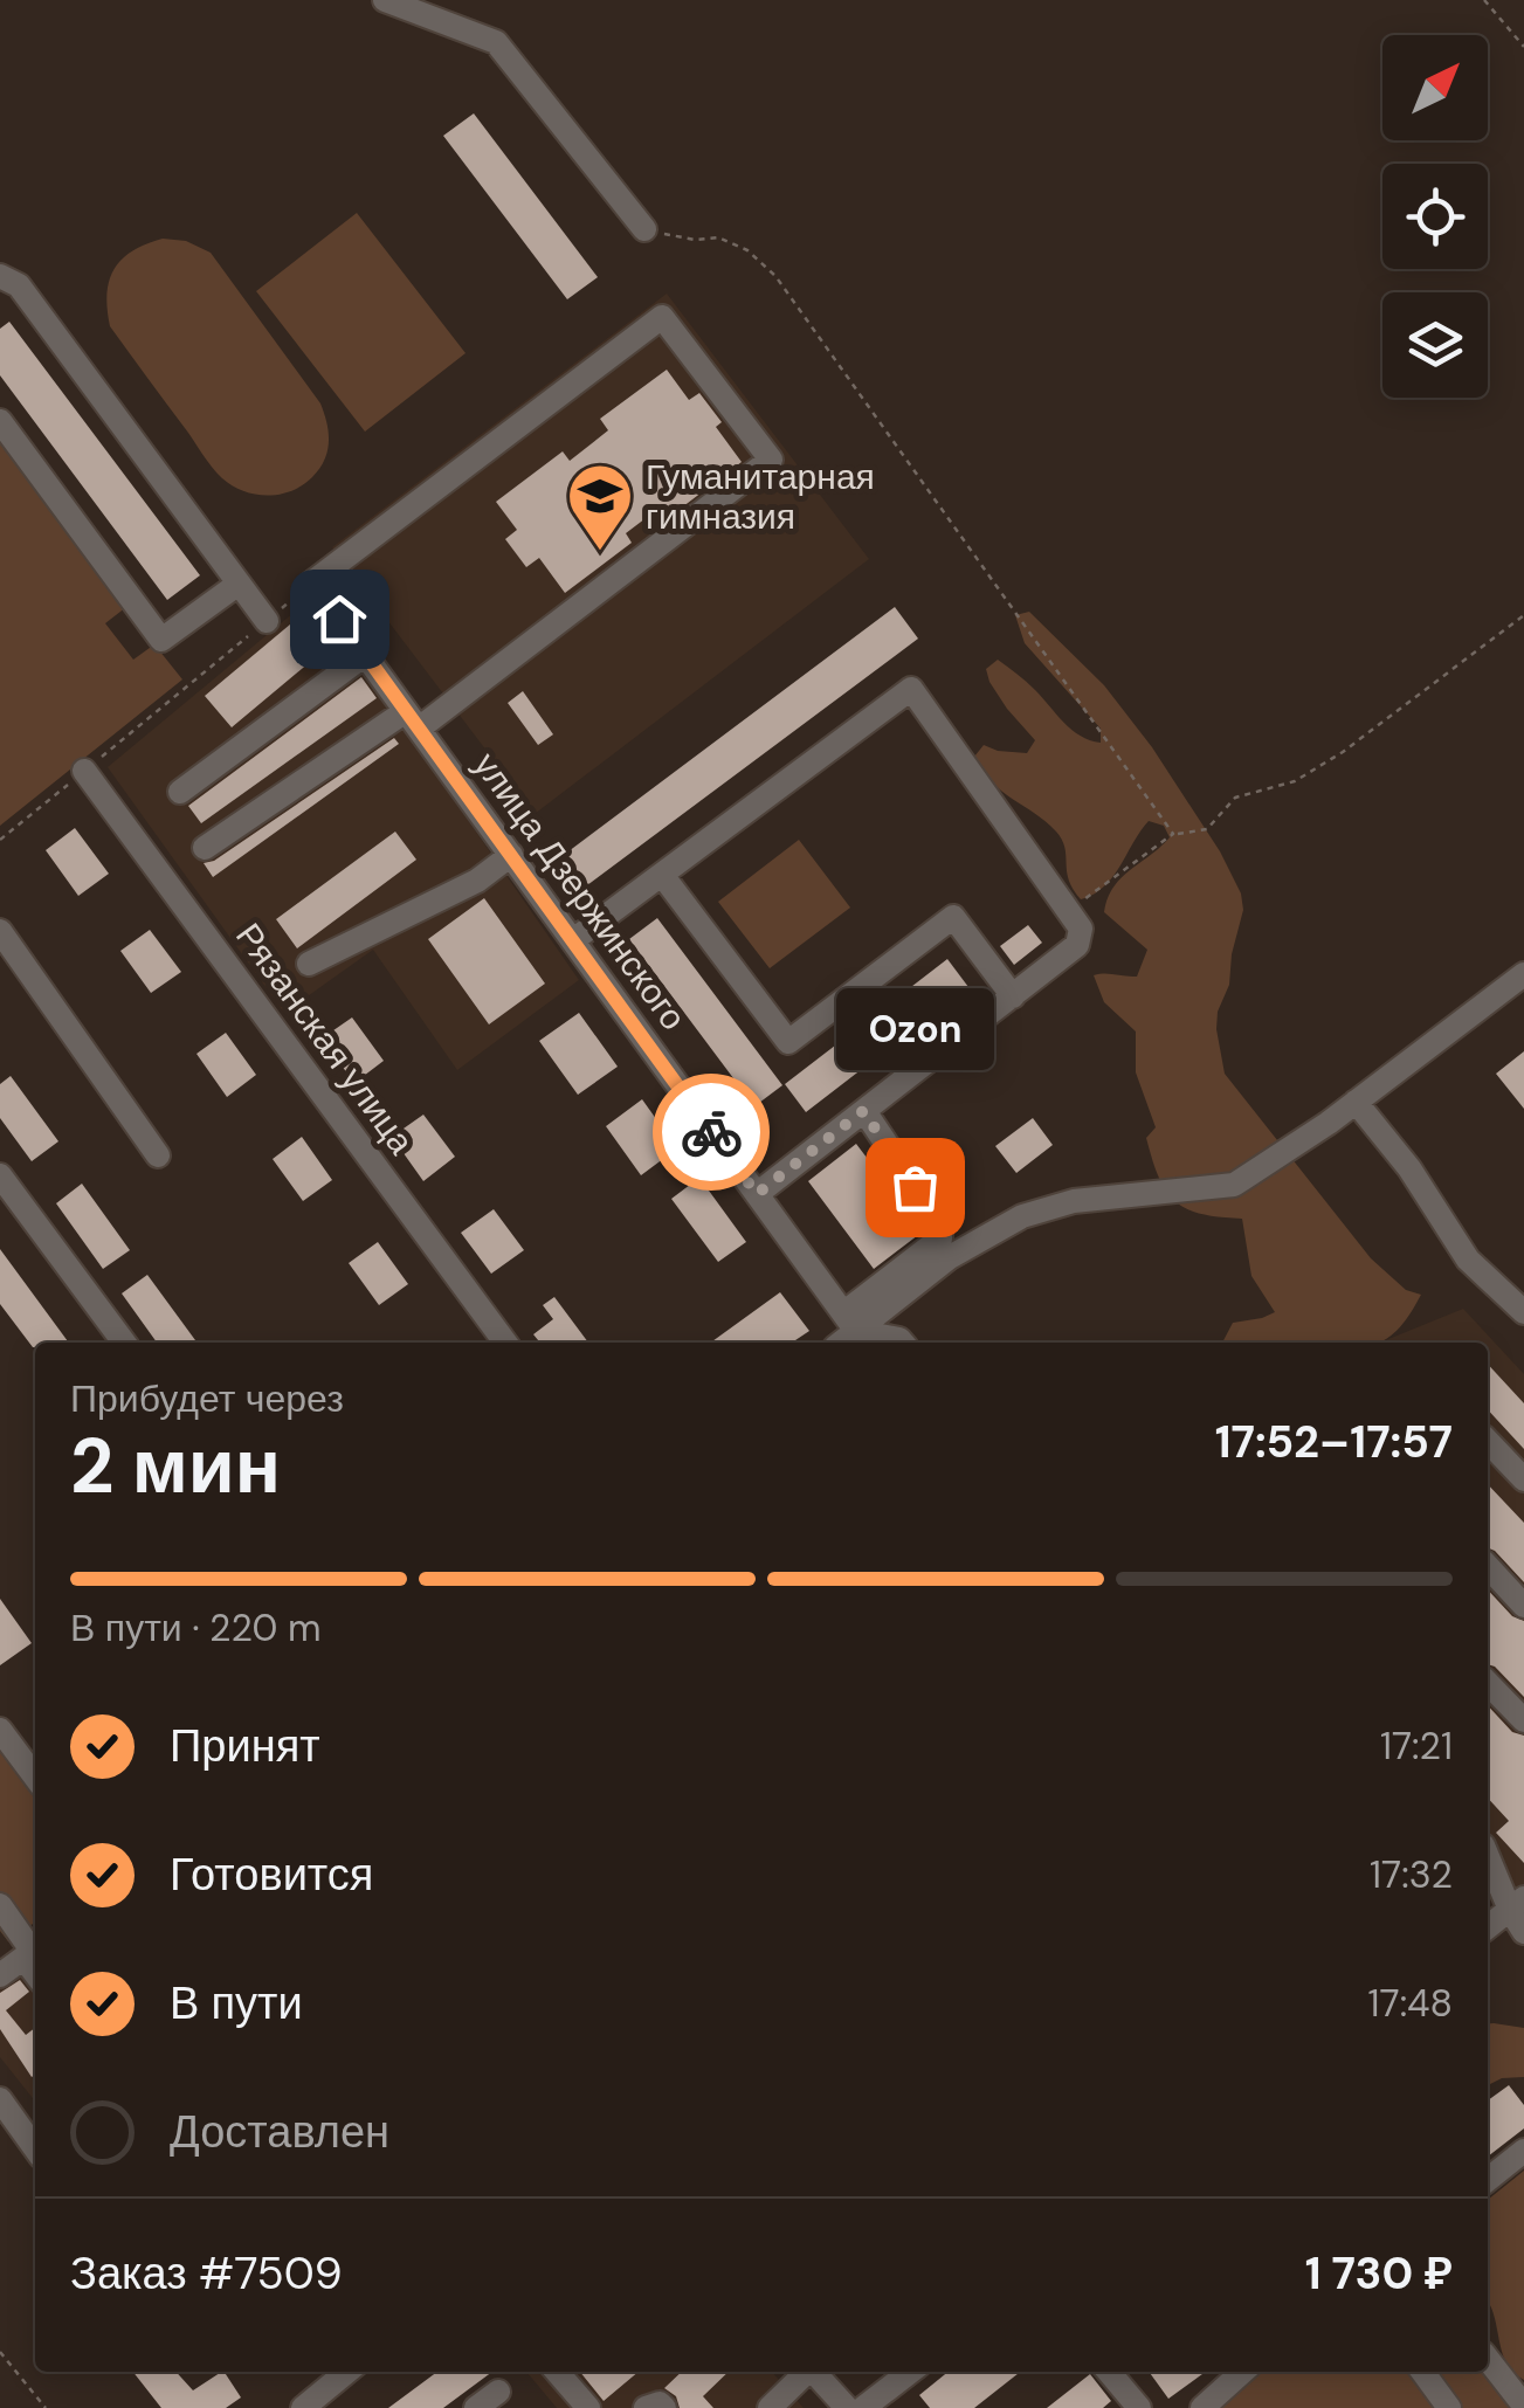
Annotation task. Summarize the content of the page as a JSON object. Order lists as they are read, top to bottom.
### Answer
{
  "streets": {
    "street": ["улица Дзержинского", "Рязанская улица"]
  },
  "places": {
    "school or university": ["Гуманитарная гимназия"],
    "other": ["Ozon"]
  },
  "north": "top right",
  "page": {
    "bubble": "Ozon",
    "heading": ["2 мин", "Прибудет через", "17:52–17:57"],
    "panel": ["Заказ #7509", "1 730 ₽"],
    "bar": "В пути · 220 m",
    "list": [
      ["Принят", "17:21"],
      ["Готовится", "17:32"],
      ["В пути", "17:48"],
      "Доставлен"
    ]
  }
}
